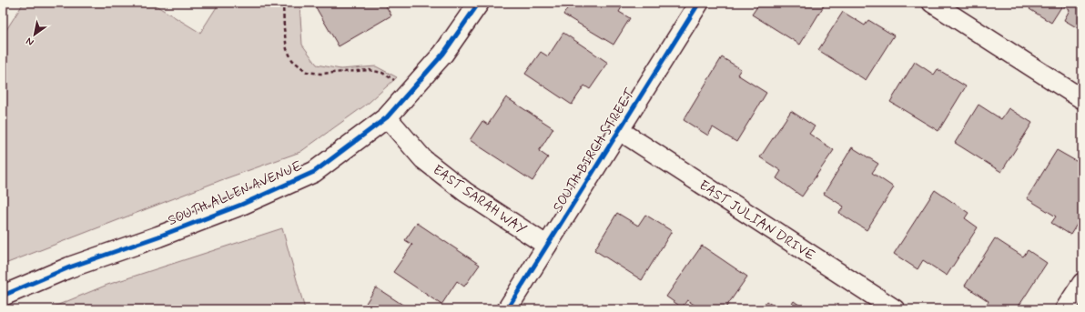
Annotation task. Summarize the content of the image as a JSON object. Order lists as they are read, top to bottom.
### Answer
{
  "streets": {
    "street": [
      "SOUTH BIRCH STREET",
      "SOUTH ALLEN AVENUE",
      "EAST SARAH WAY",
      "EAST JULIAN DRIVE"
    ]
  },
  "crossings": [
    ["SOUTH BIRCH STREET", "EAST SARAH WAY"],
    ["SOUTH BIRCH STREET", "EAST JULIAN DRIVE"],
    ["SOUTH ALLEN AVENUE", "EAST SARAH WAY"]
  ],
  "north": "bottom left"
}
